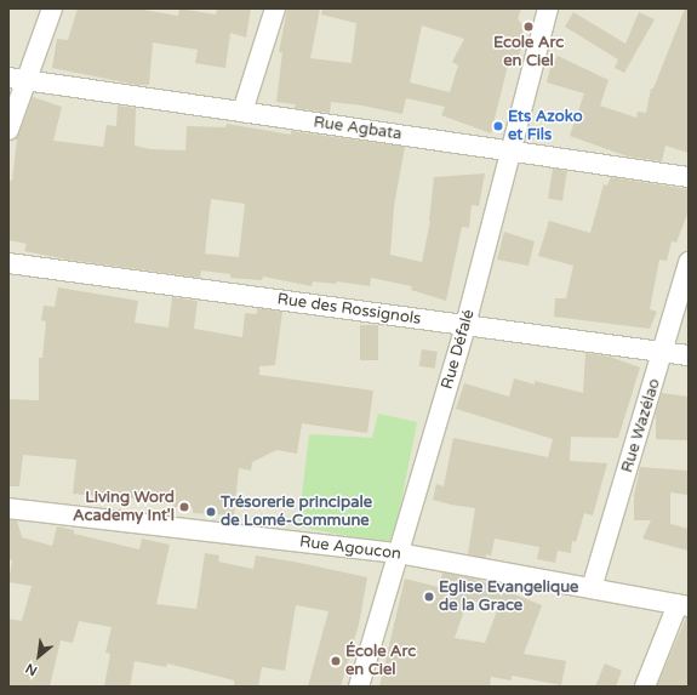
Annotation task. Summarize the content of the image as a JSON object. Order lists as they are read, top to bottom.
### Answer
{
  "streets": {
    "street": [
      "Rue Agbata",
      "Rue des Rossignols",
      "Rue Défalé",
      "Rue Wazélao",
      "Rue Agoucon"
    ]
  },
  "crossings": [
    ["Rue Agbata", "Rue Défalé"],
    ["Rue des Rossignols", "Rue Défalé"],
    ["Rue des Rossignols", "Rue Wazélao"],
    ["Rue Défalé", "Rue Agoucon"],
    ["Rue Wazélao", "Rue Agoucon"]
  ],
  "places": [
    "Ecole Arc en Ciel",
    "Ets Azoko et Fils",
    "Living Word Academy Int'l",
    "Trésorerie principale de Lomé-Commune",
    "Eglise Evangelique de la Grace",
    "École Arc en Ciel"
  ],
  "north": "bottom left"
}
